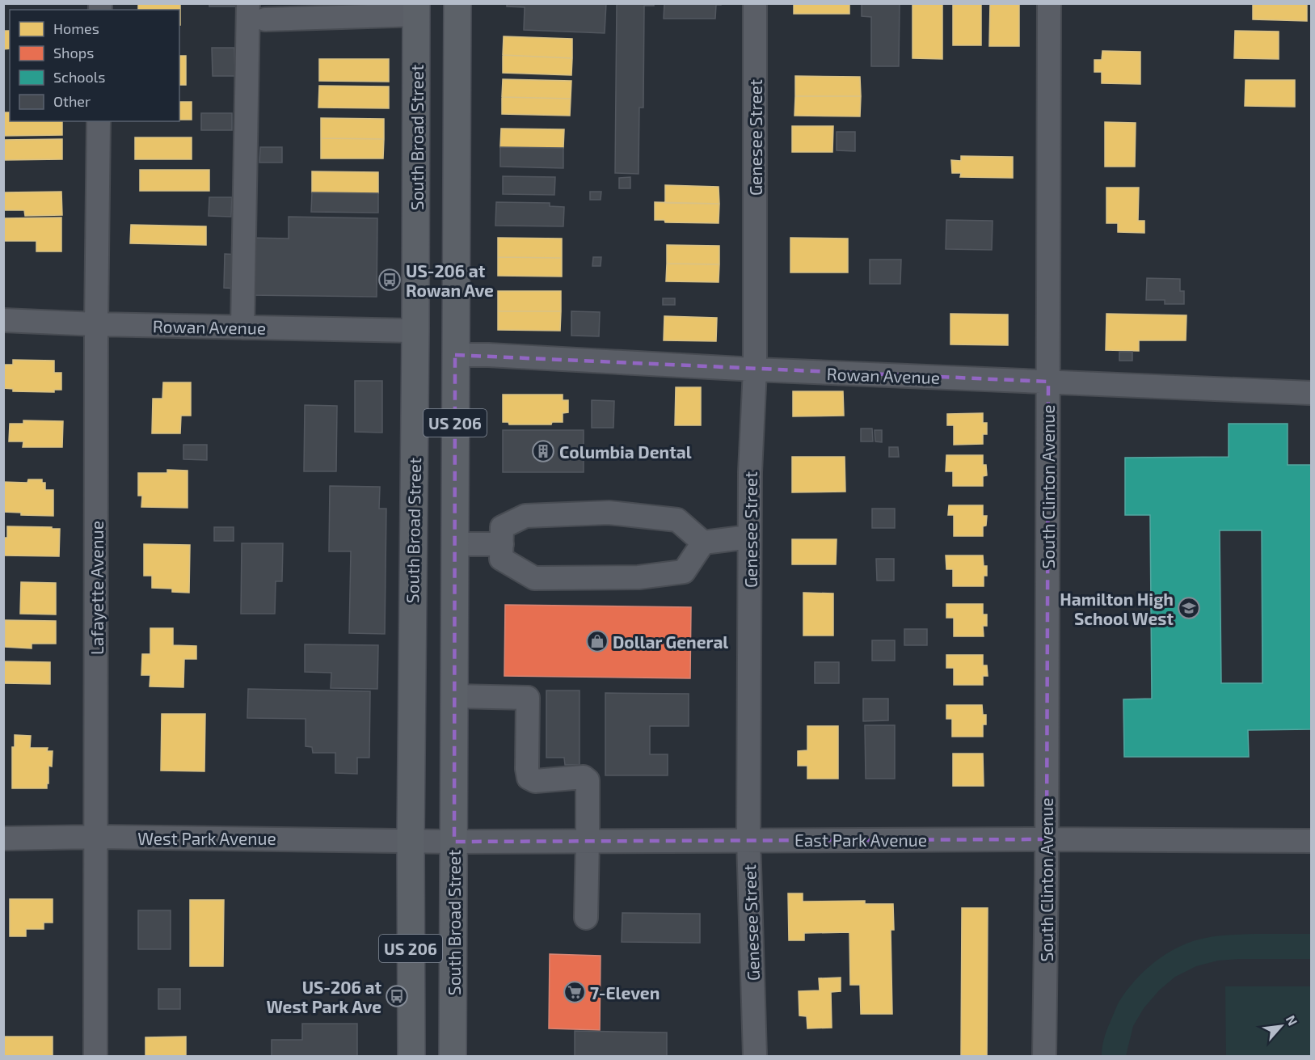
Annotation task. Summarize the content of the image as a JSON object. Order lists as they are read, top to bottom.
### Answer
{
  "streets": {
    "main road": ["South Broad Street", "US 206"],
    "street": [
      "Genesee Street",
      "Rowan Avenue",
      "South Clinton Avenue",
      "Lafayette Avenue",
      "West Park Avenue",
      "East Park Avenue"
    ]
  },
  "crossings": [
    ["South Broad Street", "Rowan Avenue"],
    ["South Broad Street", "West Park Avenue"],
    ["South Broad Street", "East Park Avenue"],
    ["Genesee Street", "Rowan Avenue"],
    ["Genesee Street", "East Park Avenue"],
    ["Rowan Avenue", "South Clinton Avenue"],
    ["Rowan Avenue", "Lafayette Avenue"],
    ["South Clinton Avenue", "East Park Avenue"],
    ["Lafayette Avenue", "West Park Avenue"],
    ["West Park Avenue", "East Park Avenue"]
  ],
  "places": {
    "bus stop": ["US-206 at Rowan Ave", "US-206 at West Park Ave"],
    "building": ["Columbia Dental"],
    "school or university": ["Hamilton High School West"],
    "shop": ["Dollar General"],
    "supermarket": ["7-Eleven"]
  },
  "legend": [
    "Homes",
    "Shops",
    "Schools",
    "Other"
  ],
  "north": "top right"
}
